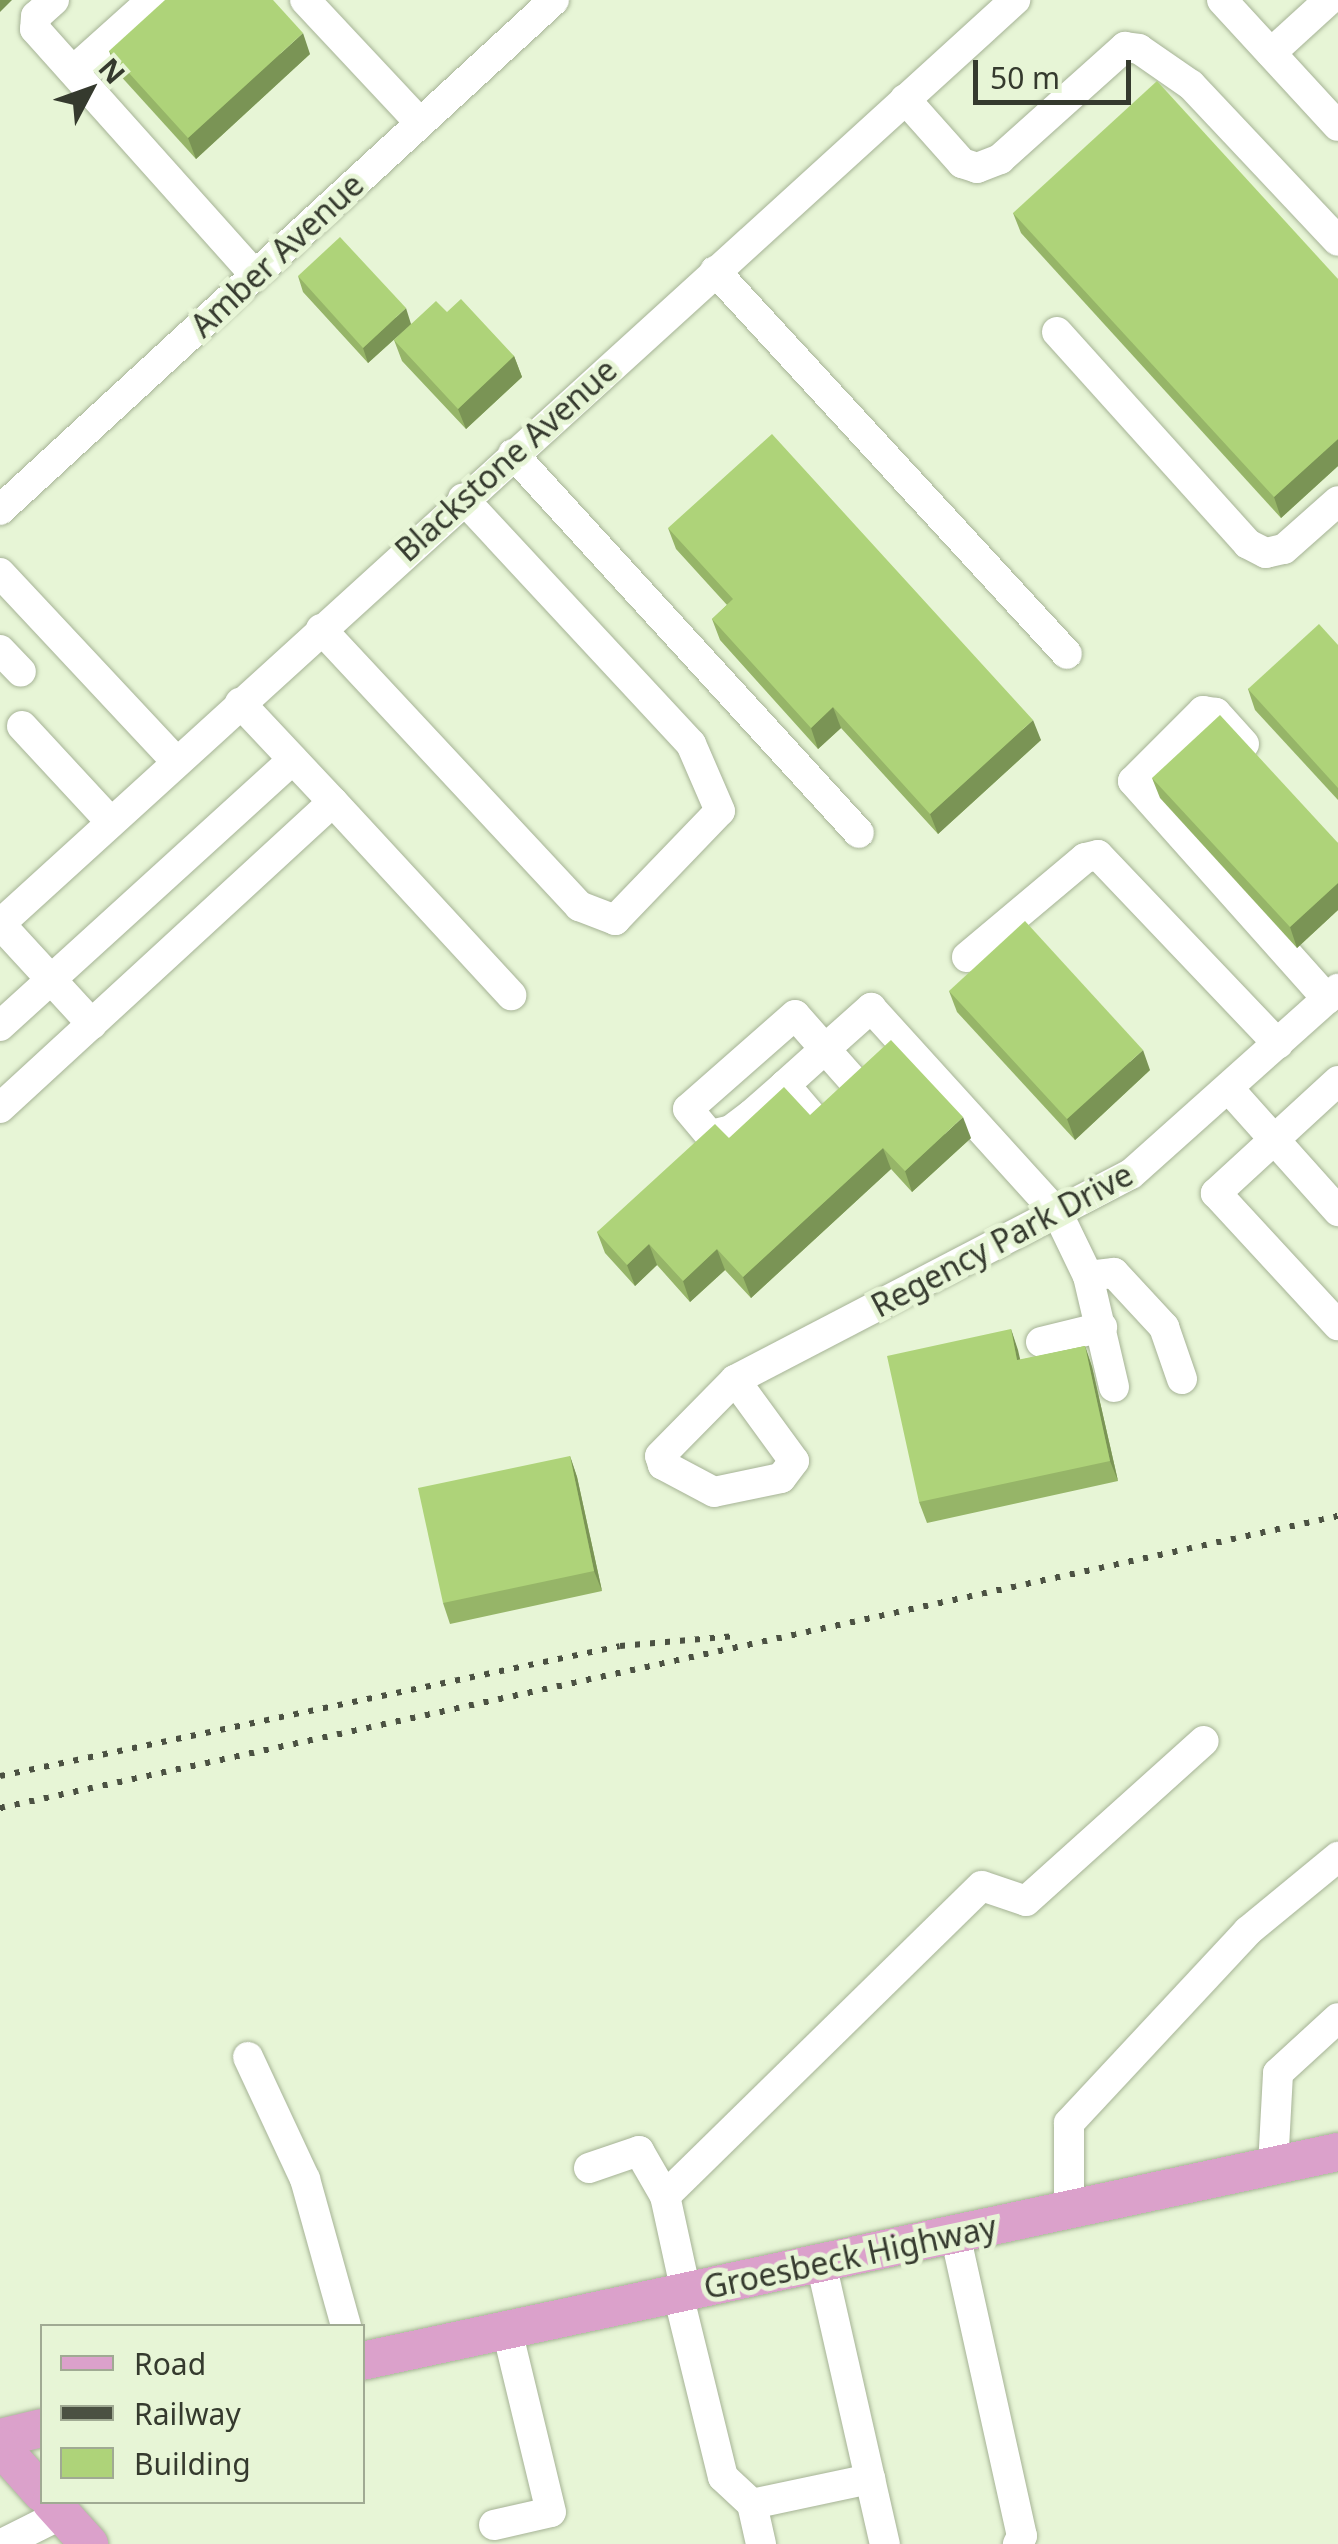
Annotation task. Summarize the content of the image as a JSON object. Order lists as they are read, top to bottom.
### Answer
{
  "streets": {
    "main road": ["Groesbeck Highway"],
    "street": ["Amber Avenue", "Blackstone Avenue", "Regency Park Drive"]
  },
  "legend": ["Road", "Railway", "Building"],
  "scale_bar": "50 m",
  "north": "top right"
}
